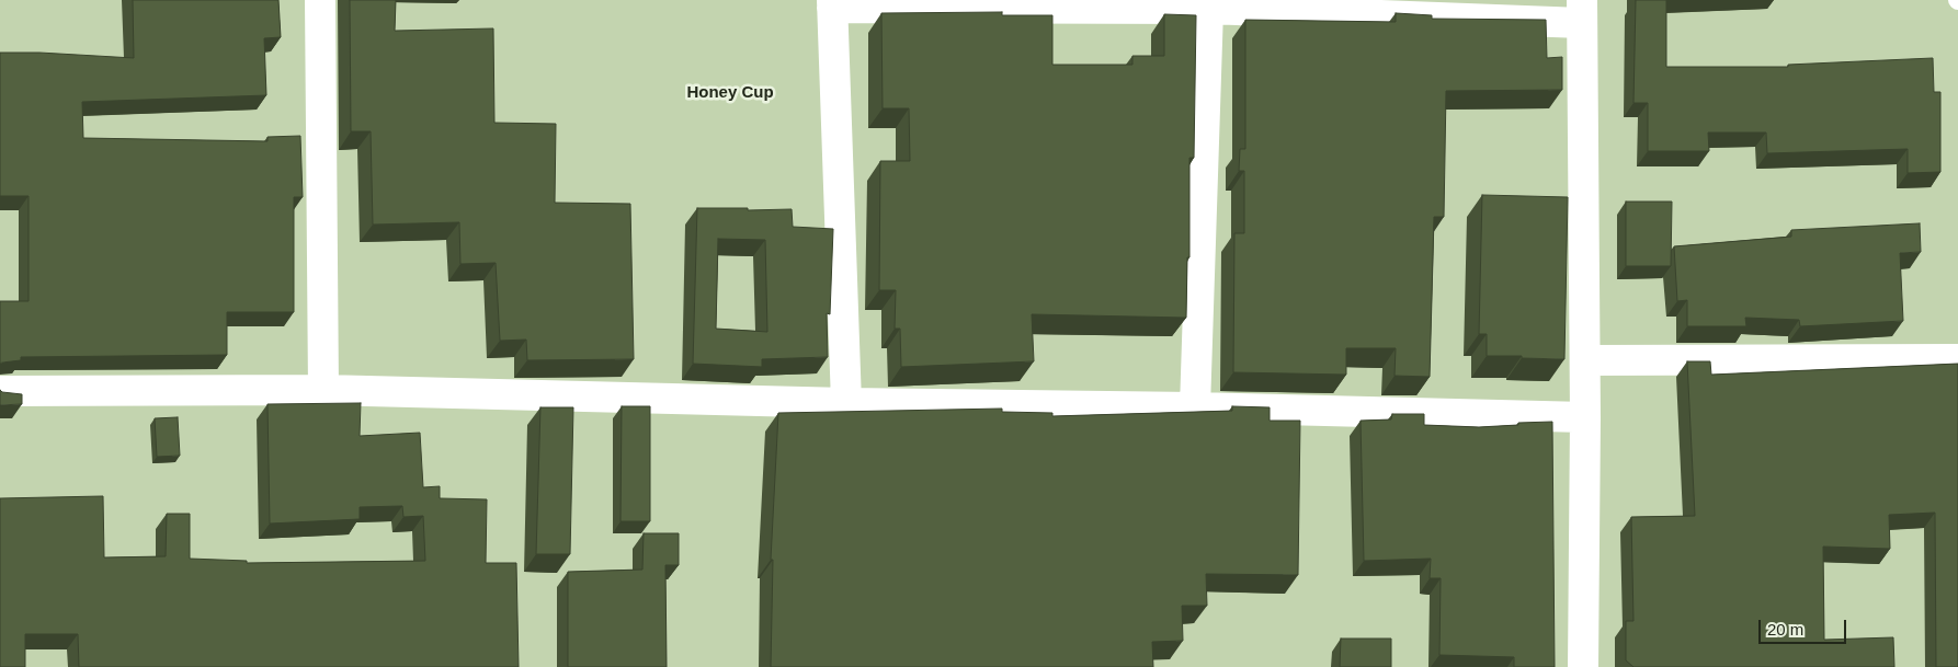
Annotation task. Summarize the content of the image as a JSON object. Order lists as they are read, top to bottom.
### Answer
{
  "districts": ["Honey Cup"],
  "scale_bar": "20 m"
}
